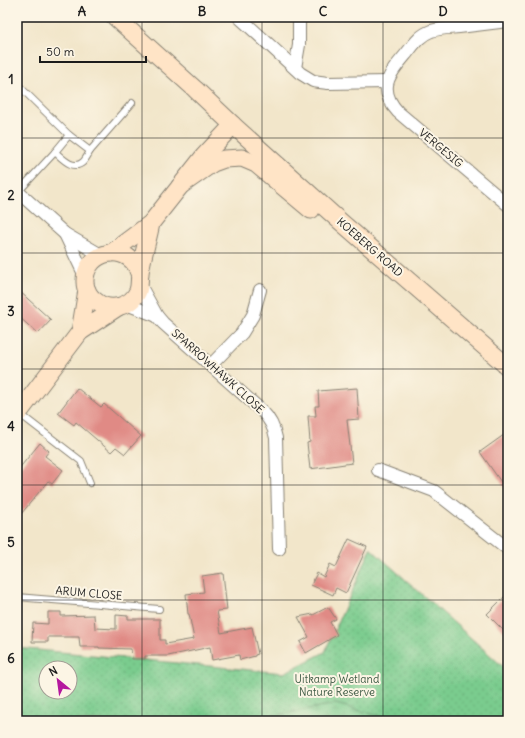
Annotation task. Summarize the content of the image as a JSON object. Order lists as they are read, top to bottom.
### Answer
{
  "streets": {
    "main road": ["KOEBERG ROAD"],
    "street": ["VERGESIG", "SPARROWHAWK CLOSE"],
    "lane": ["ARUM CLOSE"]
  },
  "parks": ["Uitkamp Wetland Nature Reserve"],
  "scale_bar": "50 m",
  "north": "top left",
  "grid": {
    "columns": [
      "A",
      "B",
      "C",
      "D"
    ],
    "rows": [
      "1",
      "2",
      "3",
      "4",
      "5",
      "6"
    ]
  }
}
